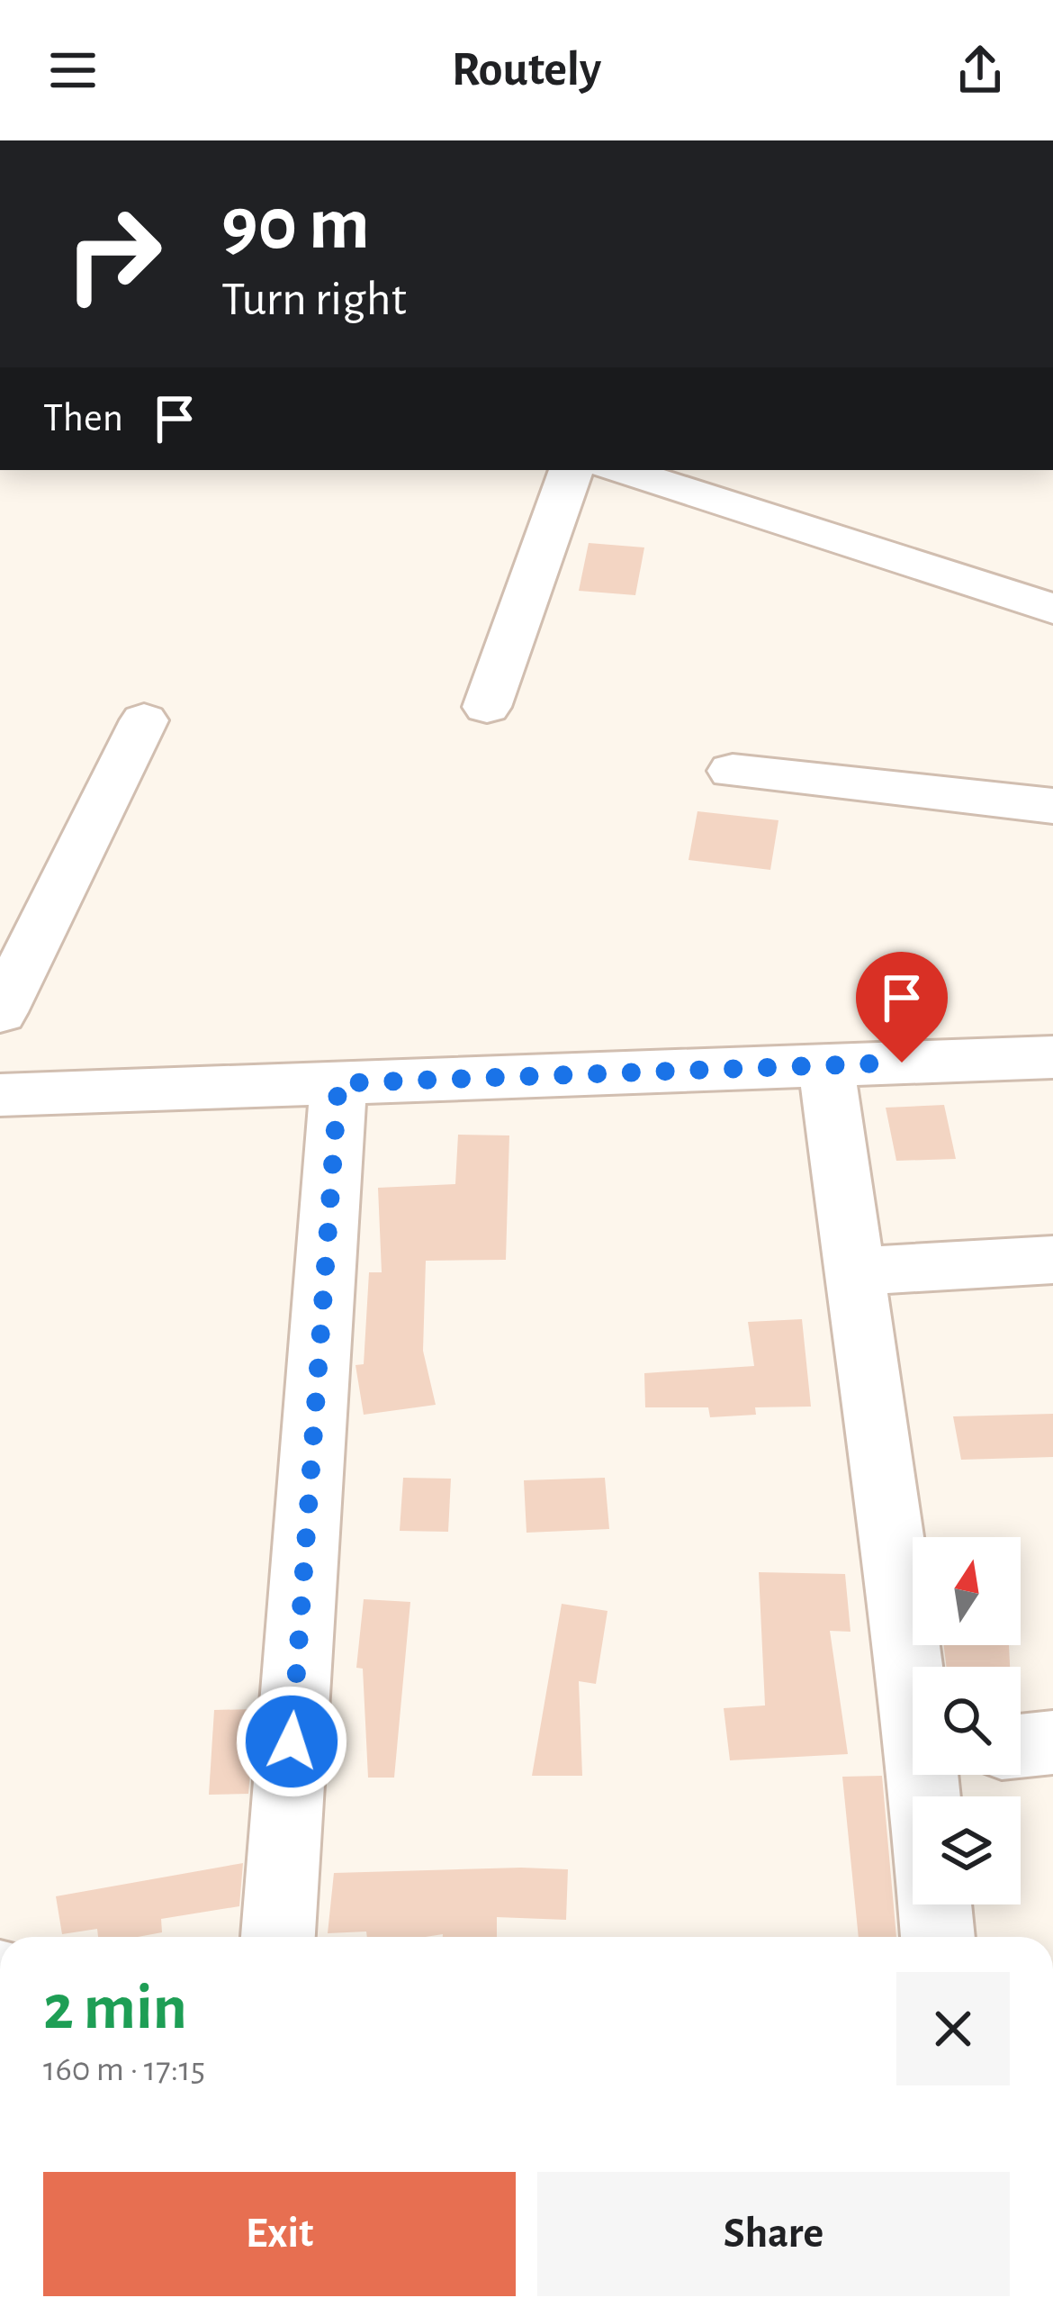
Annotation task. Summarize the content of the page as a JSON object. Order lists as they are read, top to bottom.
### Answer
{
  "north": "top",
  "page": {
    "header": "Routely",
    "turn": ["90 m", "Turn right"],
    "then": "Then",
    "heading": ["2 min", "160 m · 17:15"],
    "buttons": ["Exit", "Share"]
  }
}
